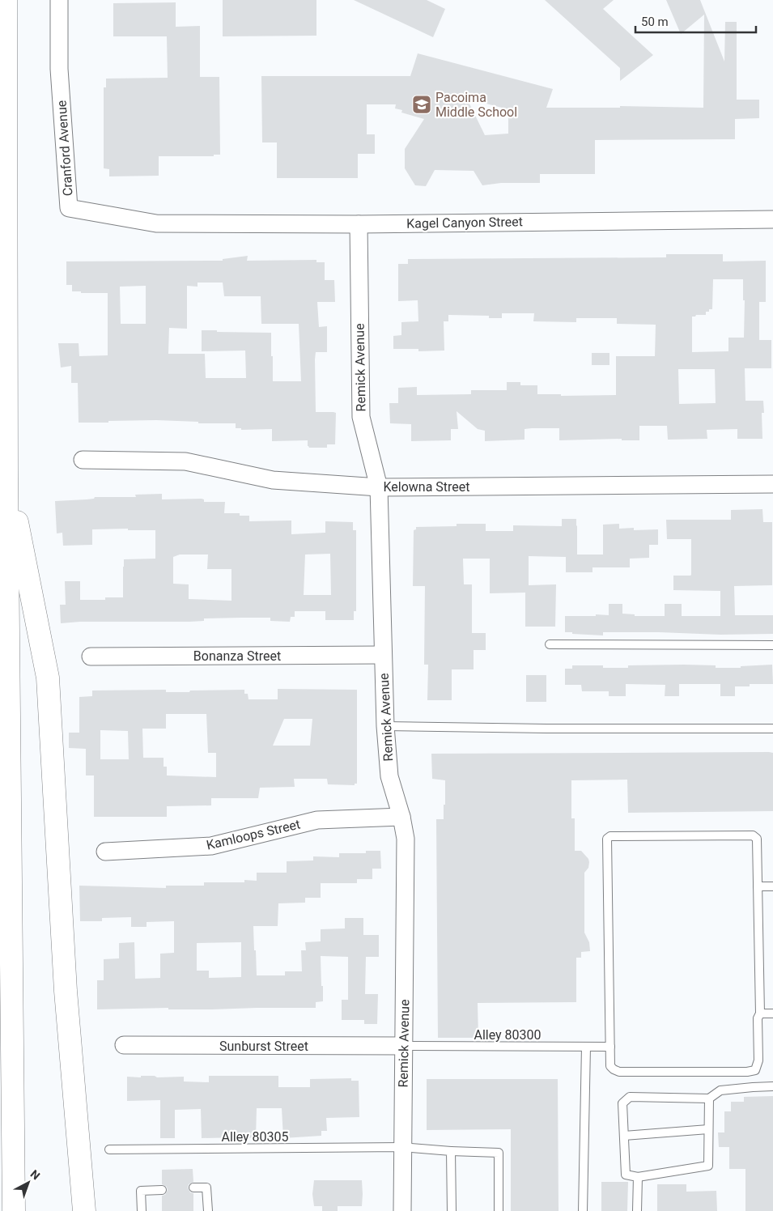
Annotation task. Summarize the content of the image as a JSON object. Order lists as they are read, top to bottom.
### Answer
{
  "streets": {
    "street": [
      "Cranford Avenue",
      "Kagel Canyon Street",
      "Remick Avenue",
      "Kelowna Street",
      "Bonanza Street",
      "Kamloops Street",
      "Sunburst Street"
    ],
    "lane": ["Alley 80300", "Alley 80305"]
  },
  "crossings": [
    ["Cranford Avenue", "Kagel Canyon Street"],
    ["Kagel Canyon Street", "Remick Avenue"],
    ["Remick Avenue", "Kelowna Street"],
    ["Remick Avenue", "Bonanza Street"],
    ["Remick Avenue", "Kamloops Street"],
    ["Remick Avenue", "Alley 80300"],
    ["Remick Avenue", "Sunburst Street"],
    ["Remick Avenue", "Alley 80305"],
    ["Alley 80300", "Sunburst Street"]
  ],
  "places": {
    "school or university": ["Pacoima Middle School"]
  },
  "scale_bar": "50 m",
  "north": "top right"
}
